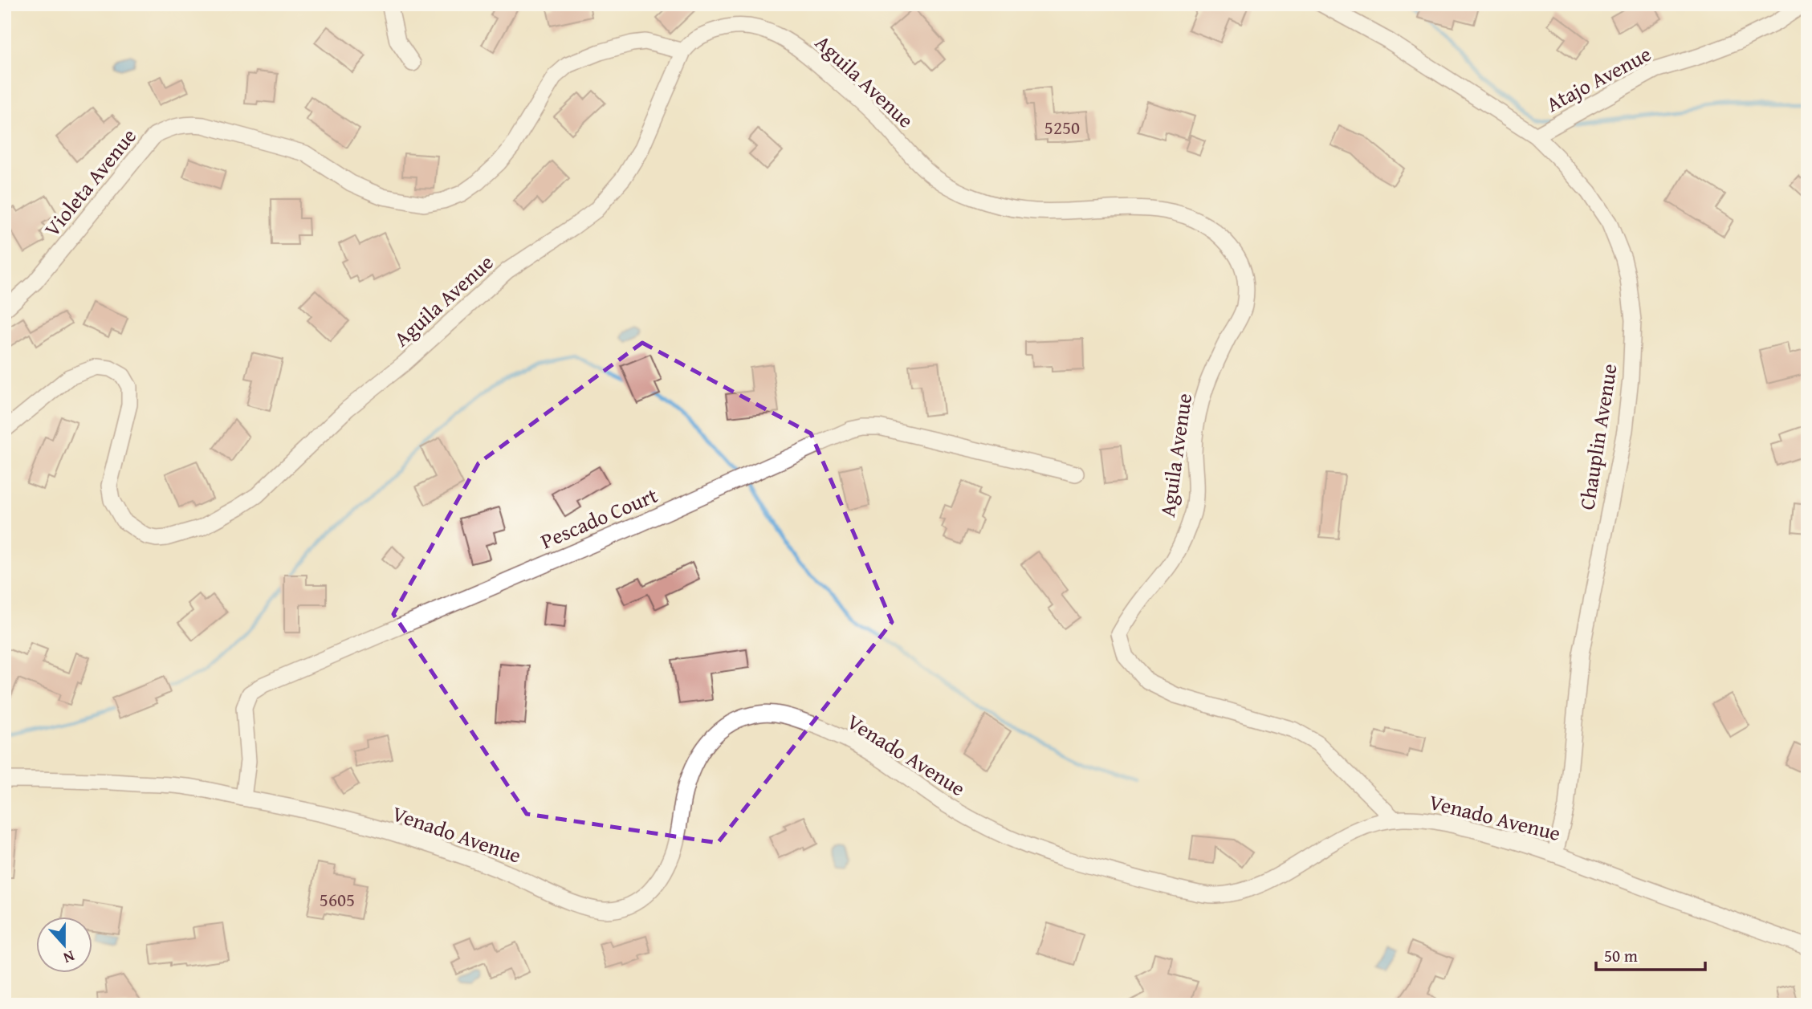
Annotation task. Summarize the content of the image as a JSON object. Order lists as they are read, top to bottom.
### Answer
{
  "streets": {
    "street": [
      "Atajo Avenue",
      "Aguila Avenue",
      "Violeta Avenue",
      "Chauplin Avenue",
      "Pescado Court",
      "Venado Avenue"
    ]
  },
  "crossings": [
    ["Atajo Avenue", "Chauplin Avenue"],
    ["Aguila Avenue", "Violeta Avenue"],
    ["Aguila Avenue", "Venado Avenue"],
    ["Chauplin Avenue", "Venado Avenue"],
    ["Pescado Court", "Venado Avenue"]
  ],
  "house_numbers": ["5250", "5605"],
  "scale_bar": "50 m",
  "north": "bottom"
}
